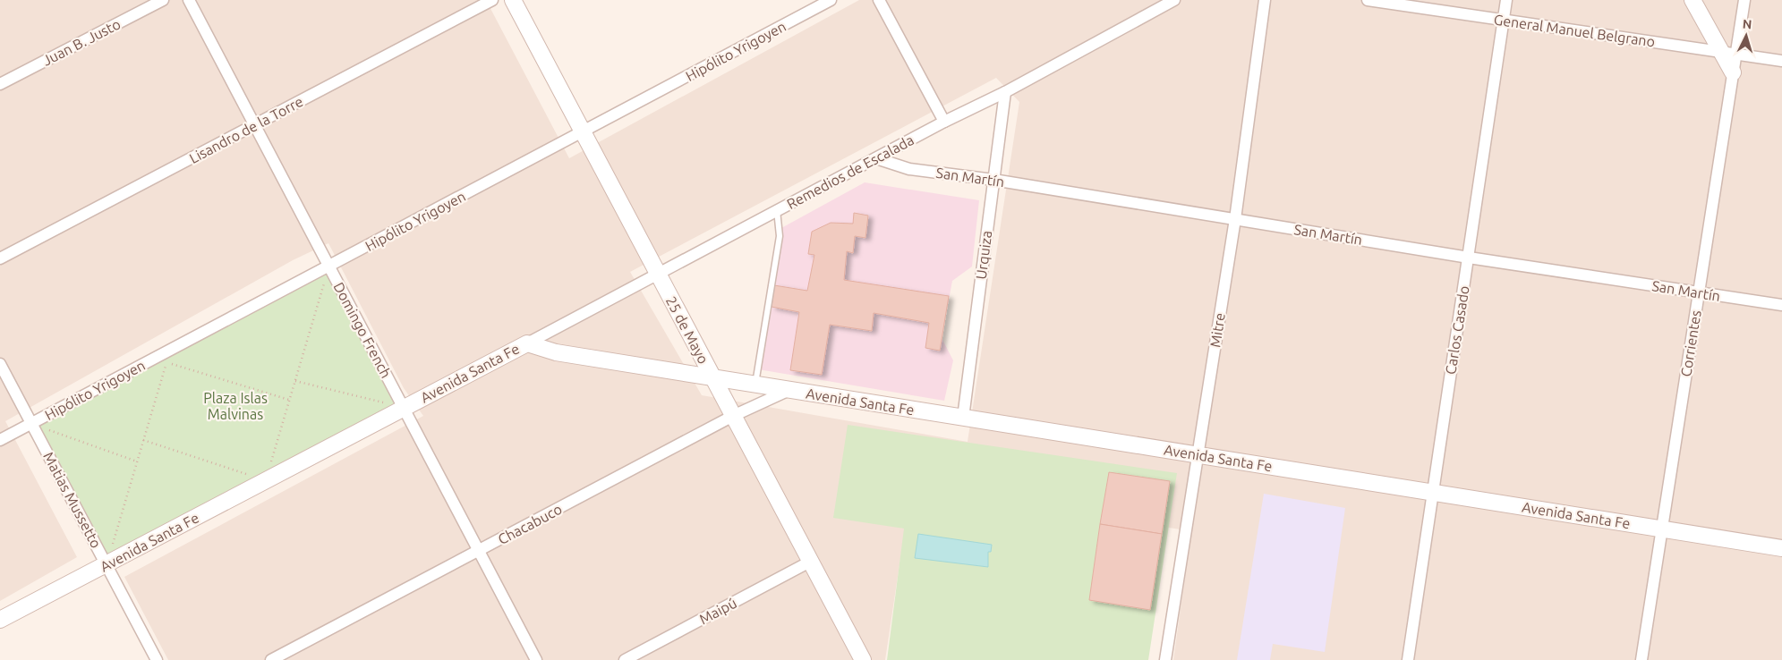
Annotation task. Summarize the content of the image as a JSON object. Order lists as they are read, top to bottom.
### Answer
{
  "streets": {
    "street": [
      "General Manuel Belgrano",
      "Juan B. Justo",
      "Hipólito Yrigoyen",
      "Lisandro de la Torre",
      "Remedios de Escalada",
      "San Martín",
      "Urquiza",
      "Domingo French",
      "25 de Mayo",
      "Mitre",
      "Carlos Casado",
      "Corrientes",
      "Avenida Santa Fe",
      "Matias Mussetto",
      "Chacabuco",
      "Maipú"
    ]
  },
  "crossings": [
    ["General Manuel Belgrano", "Carlos Casado"],
    ["Hipólito Yrigoyen", "Domingo French"],
    ["Hipólito Yrigoyen", "25 de Mayo"],
    ["Hipólito Yrigoyen", "Matias Mussetto"],
    ["Lisandro de la Torre", "Domingo French"],
    ["Remedios de Escalada", "San Martín"],
    ["Remedios de Escalada", "Urquiza"],
    ["Remedios de Escalada", "25 de Mayo"],
    ["Remedios de Escalada", "Avenida Santa Fe"],
    ["San Martín", "Urquiza"],
    ["San Martín", "Mitre"],
    ["San Martín", "Carlos Casado"],
    ["San Martín", "Corrientes"],
    ["Urquiza", "Avenida Santa Fe"],
    ["Domingo French", "Avenida Santa Fe"],
    ["Domingo French", "Chacabuco"],
    ["25 de Mayo", "Avenida Santa Fe"],
    ["25 de Mayo", "Chacabuco"],
    ["25 de Mayo", "Maipú"],
    ["Mitre", "Avenida Santa Fe"],
    ["Carlos Casado", "Avenida Santa Fe"],
    ["Corrientes", "Avenida Santa Fe"],
    ["Avenida Santa Fe", "Matias Mussetto"],
    ["Avenida Santa Fe", "Chacabuco"]
  ],
  "parks": ["Plaza Islas Malvinas"],
  "north": "top"
}
